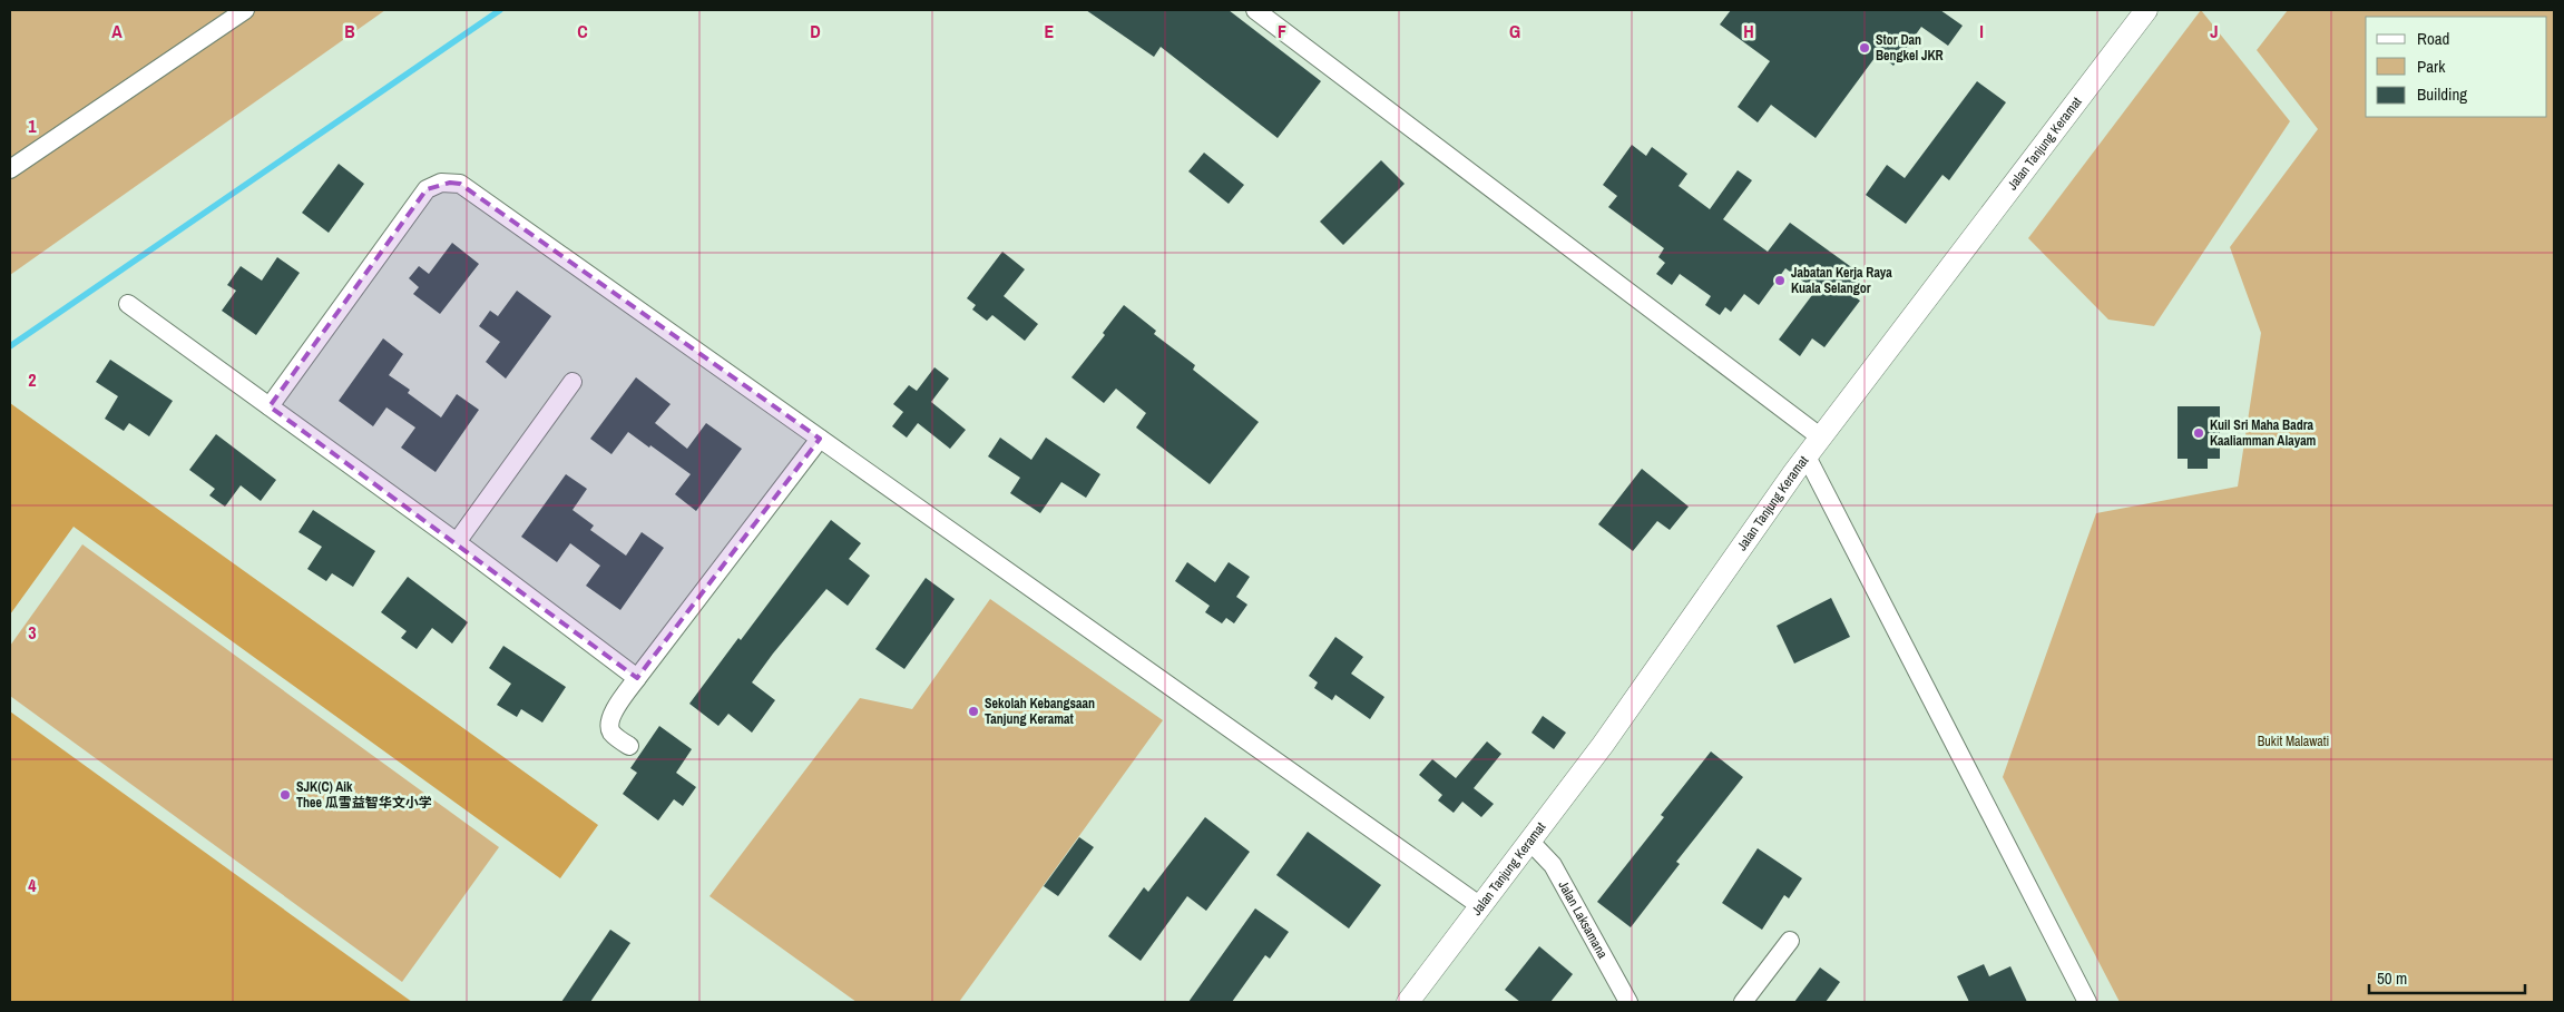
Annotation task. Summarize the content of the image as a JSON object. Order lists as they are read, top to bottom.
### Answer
{
  "streets": {
    "street": ["Jalan Tanjung Keramat", "Jalan Laksamana"]
  },
  "crossings": [
    ["Jalan Tanjung Keramat", "Jalan Laksamana"]
  ],
  "parks": ["Bukit Malawati"],
  "places": [
    "Stor Dan Bengkel JKR",
    "Jabatan Kerja Raya Kuala Selangor",
    "Kuil Sri Maha Badra Kaaliamman Alayam",
    "Sekolah Kebangsaan Tanjung Keramat",
    "SJK(C) Aik Thee 瓜雪益智华文小学"
  ],
  "legend": ["Road", "Park", "Building"],
  "scale_bar": "50 m",
  "grid": {
    "columns": [
      "A",
      "B",
      "C",
      "D",
      "E",
      "F",
      "G",
      "H",
      "I",
      "J"
    ],
    "rows": [
      "1",
      "2",
      "3",
      "4"
    ]
  }
}
